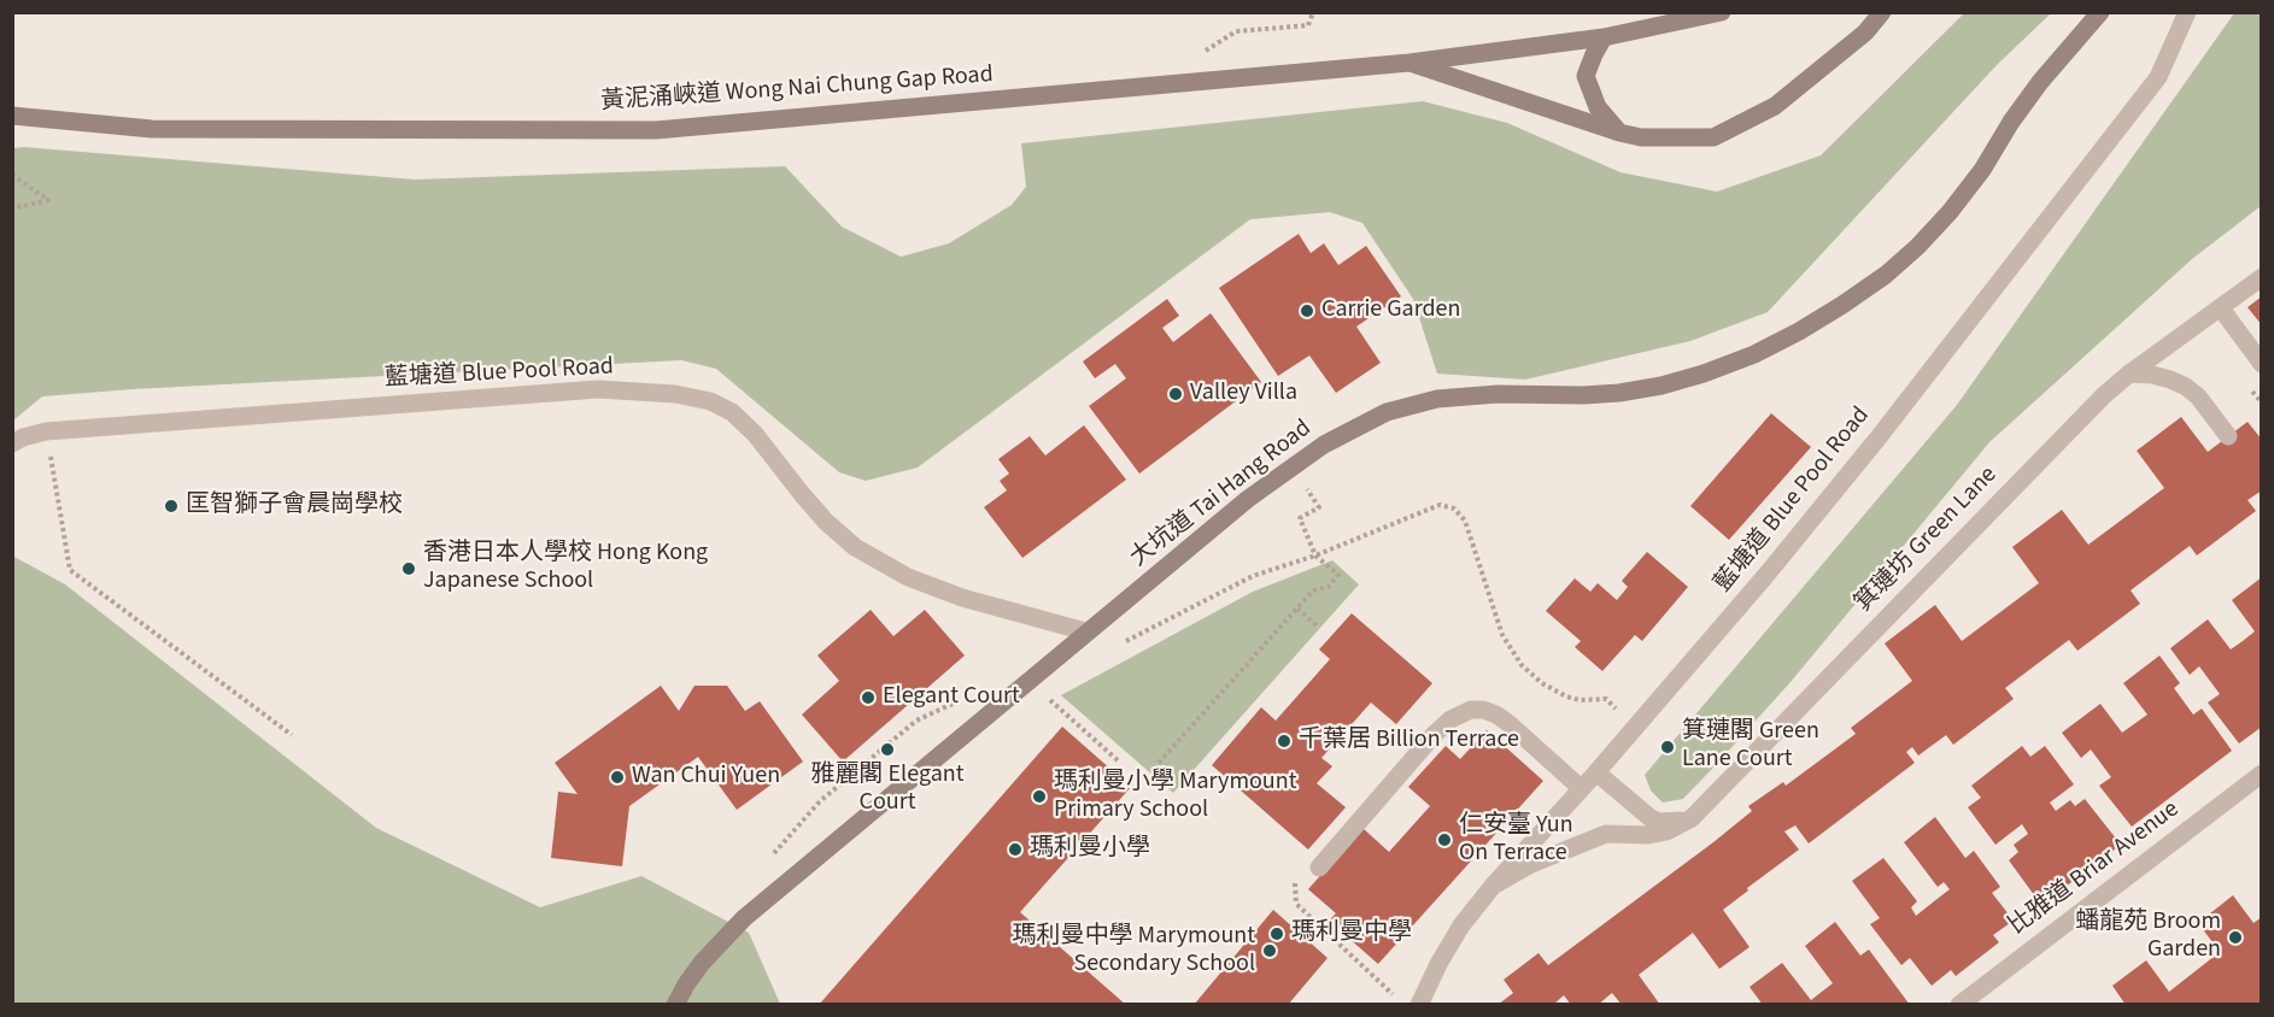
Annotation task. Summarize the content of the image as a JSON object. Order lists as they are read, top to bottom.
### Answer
{
  "streets": {
    "main road": ["黃泥涌峽道 Wong Nai Chung Gap Road", "大坑道 Tai Hang Road"],
    "street": ["藍塘道 Blue Pool Road", "箕璉坊 Green Lane", "比雅道 Briar Avenue"]
  },
  "crossings": [
    ["藍塘道 Blue Pool Road", "大坑道 Tai Hang Road"],
    ["藍塘道 Blue Pool Road", "箕璉坊 Green Lane"]
  ],
  "places": [
    "Carrie Garden",
    "Valley Villa",
    "匡智獅子會晨崗學校",
    "香港日本人學校 Hong Kong Japanese School",
    "Elegant Court",
    "千葉居 Billion Terrace",
    "箕璉閣 Green Lane Court",
    "雅麗閣 Elegant Court",
    "Wan Chui Yuen",
    "瑪利曼小學 Marymount Primary School",
    "仁安臺 Yun On Terrace",
    "瑪利曼小學",
    "瑪利曼中學",
    "蟠龍苑 Broom Garden",
    "瑪利曼中學 Marymount Secondary School"
  ]
}
